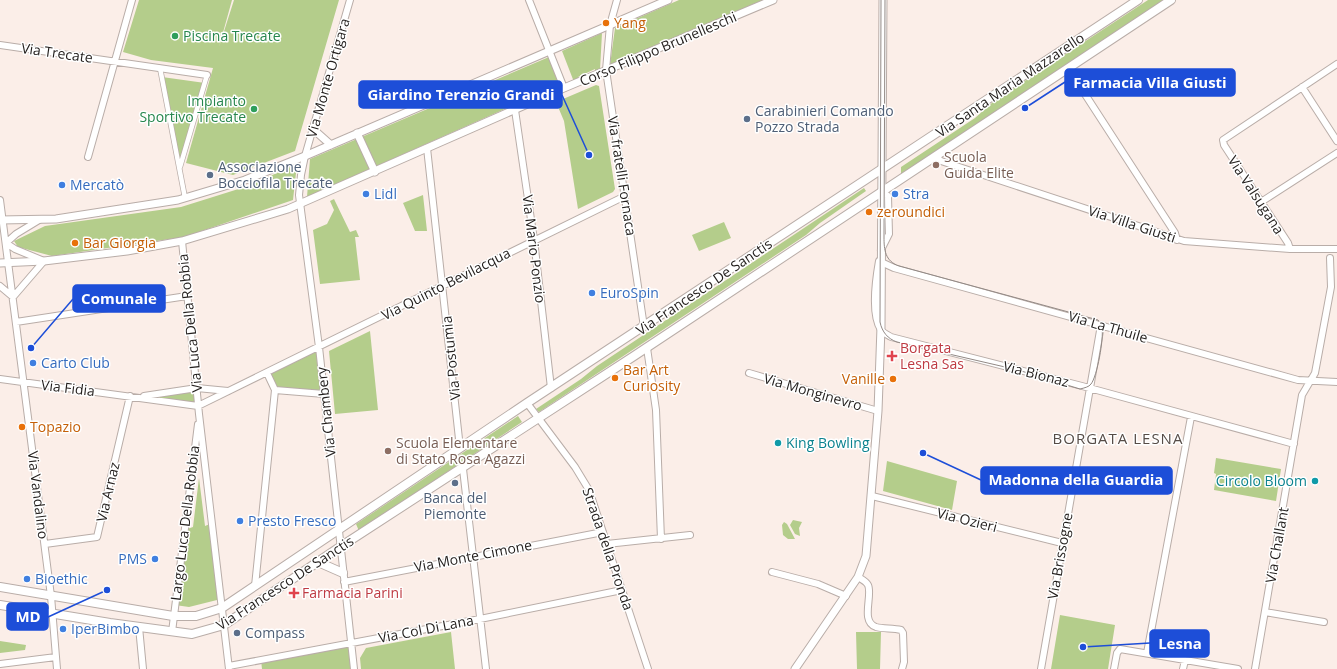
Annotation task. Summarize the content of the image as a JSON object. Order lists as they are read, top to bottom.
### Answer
{
  "streets": {
    "main road": ["Via Santa Maria Mazzarello", "Via Francesco De Sanctis"],
    "street": [
      "Corso Filippo Brunelleschi",
      "Via Trecate",
      "Via Monte Ortigara",
      "Via fratelli Fornaca",
      "Via Valsugana",
      "Via Villa Giusti",
      "Via Mario Ponzio",
      "Via Quinto Bevilacqua",
      "Via Luca Della Robbia",
      "Via La Thuile",
      "Via Postumia",
      "Via Bionaz",
      "Via Fidia",
      "Via Monginevro",
      "Via Chambery",
      "Via Arnaz",
      "Via Vandalino",
      "Via Ozieri",
      "Largo Luca Della Robbia",
      "Via Challant",
      "Strada della Pronda",
      "Via Monte Cimone",
      "Via Brissogne",
      "Via Col Di Lana"
    ]
  },
  "crossings": [
    ["Corso Filippo Brunelleschi", "Via fratelli Fornaca"],
    ["Corso Filippo Brunelleschi", "Via Mario Ponzio"],
    ["Corso Filippo Brunelleschi", "Via Luca Della Robbia"],
    ["Corso Filippo Brunelleschi", "Via Postumia"],
    ["Corso Filippo Brunelleschi", "Via Chambery"],
    ["Corso Filippo Brunelleschi", "Via Vandalino"],
    ["Via Monte Ortigara", "Via Chambery"],
    ["Via Santa Maria Mazzarello", "Via Villa Giusti"],
    ["Via Santa Maria Mazzarello", "Via Francesco De Sanctis"],
    ["Via Santa Maria Mazzarello", "Via Monginevro"],
    ["Via fratelli Fornaca", "Via Quinto Bevilacqua"],
    ["Via fratelli Fornaca", "Via Francesco De Sanctis"],
    ["Via Valsugana", "Via Villa Giusti"],
    ["Via Mario Ponzio", "Via Quinto Bevilacqua"],
    ["Via Mario Ponzio", "Via Francesco De Sanctis"],
    ["Via Quinto Bevilacqua", "Via Luca Della Robbia"],
    ["Via Quinto Bevilacqua", "Via Postumia"],
    ["Via Quinto Bevilacqua", "Via Fidia"],
    ["Via Quinto Bevilacqua", "Via Chambery"],
    ["Via Quinto Bevilacqua", "Largo Luca Della Robbia"],
    ["Via Francesco De Sanctis", "Via Postumia"],
    ["Via Francesco De Sanctis", "Via Monginevro"],
    ["Via Francesco De Sanctis", "Via Chambery"],
    ["Via Francesco De Sanctis", "Via Vandalino"],
    ["Via Francesco De Sanctis", "Largo Luca Della Robbia"],
    ["Via Francesco De Sanctis", "Strada della Pronda"],
    ["Via Luca Della Robbia", "Via Fidia"],
    ["Via Luca Della Robbia", "Largo Luca Della Robbia"],
    ["Via La Thuile", "Via Monginevro"],
    ["Via La Thuile", "Via Challant"],
    ["Via La Thuile", "Via Brissogne"],
    ["Via Bionaz", "Via Monginevro"],
    ["Via Bionaz", "Via Challant"],
    ["Via Bionaz", "Via Brissogne"],
    ["Via Fidia", "Via Arnaz"],
    ["Via Fidia", "Via Vandalino"],
    ["Via Fidia", "Largo Luca Della Robbia"],
    ["Via Monginevro", "Via Ozieri"],
    ["Via Chambery", "Via Monte Cimone"],
    ["Via Chambery", "Via Col Di Lana"],
    ["Via Arnaz", "Via Vandalino"],
    ["Via Ozieri", "Via Brissogne"],
    ["Largo Luca Della Robbia", "Via Col Di Lana"],
    ["Strada della Pronda", "Via Monte Cimone"],
    ["Strada della Pronda", "Via Col Di Lana"]
  ],
  "districts": ["BORGATA LESNA"],
  "places": {
    "other": [
      "Yang",
      "Piscina Trecate",
      "Farmacia Villa Giusti",
      "Impianto Sportivo Trecate",
      "Carabinieri Comando Pozzo Strada",
      "Giardino Terenzio Grandi",
      "Scuola Guida Elite",
      "Associazione Bocciofila Trecate",
      "Mercatò",
      "Lidl",
      "Stra",
      "zeroundici",
      "Bar Giorgia",
      "EuroSpin",
      "Comunale",
      "Carto Club",
      "Bar Art Curiosity",
      "Vanille",
      "Topazio",
      "King Bowling",
      "Scuola Elementare di Stato Rosa Agazzi",
      "Madonna della Guardia",
      "Circolo Bloom",
      "Banca del Piemonte",
      "Presto Fresco",
      "PMS",
      "Bioethic",
      "MD",
      "IperBimbo",
      "Compass",
      "Lesna"
    ],
    "health": ["Borgata Lesna Sas", "Farmacia Parini"]
  }
}
